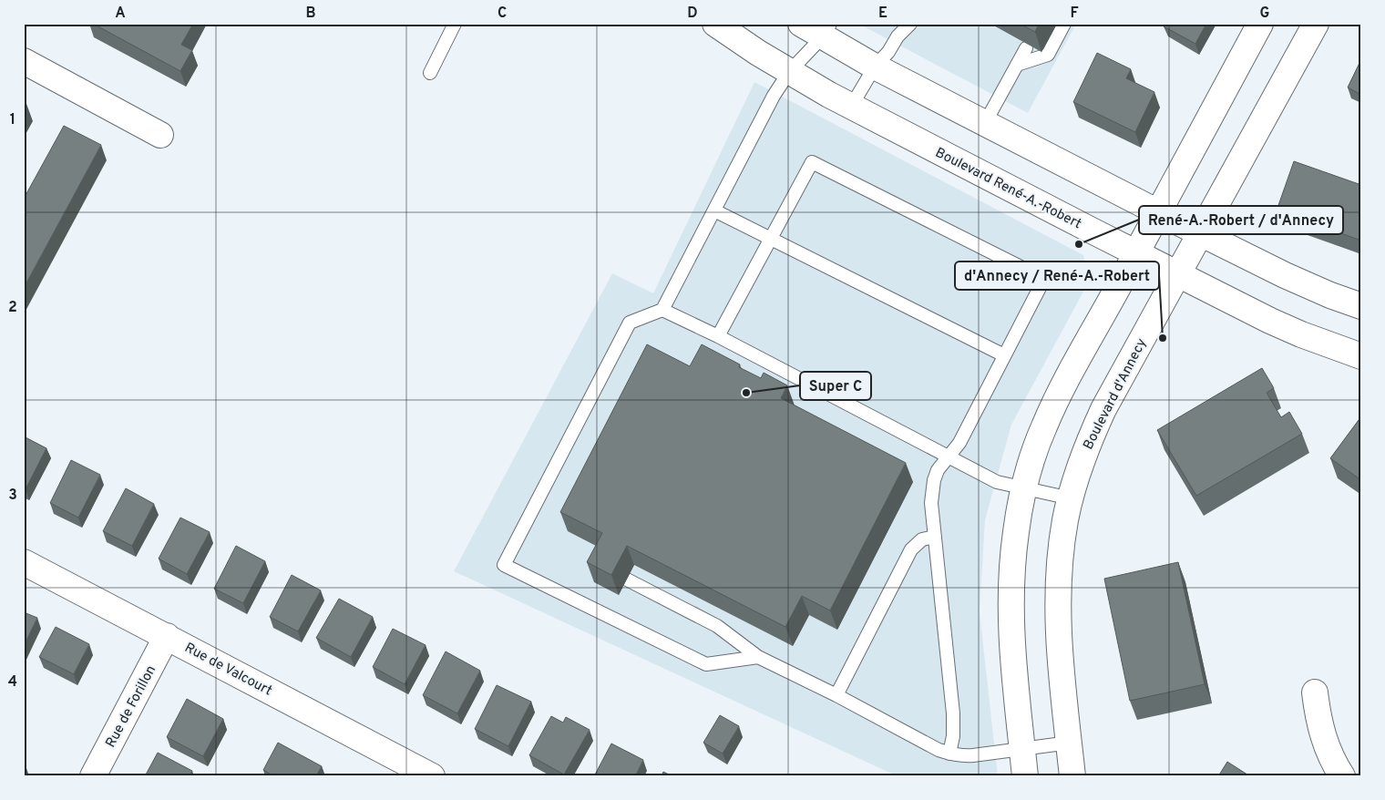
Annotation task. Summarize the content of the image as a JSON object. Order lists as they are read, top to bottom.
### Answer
{
  "streets": {
    "street": [
      "Boulevard René-A.-Robert",
      "Boulevard d'Annecy",
      "Rue de Valcourt",
      "Rue de Forillon"
    ]
  },
  "crossings": [
    ["Boulevard René-A.-Robert", "Boulevard d'Annecy"],
    ["Rue de Valcourt", "Rue de Forillon"]
  ],
  "places": ["René-A.-Robert / d'Annecy", "d'Annecy / René-A.-Robert", "Super C"],
  "grid": {
    "columns": [
      "A",
      "B",
      "C",
      "D",
      "E",
      "F",
      "G"
    ],
    "rows": [
      "1",
      "2",
      "3",
      "4"
    ]
  }
}
